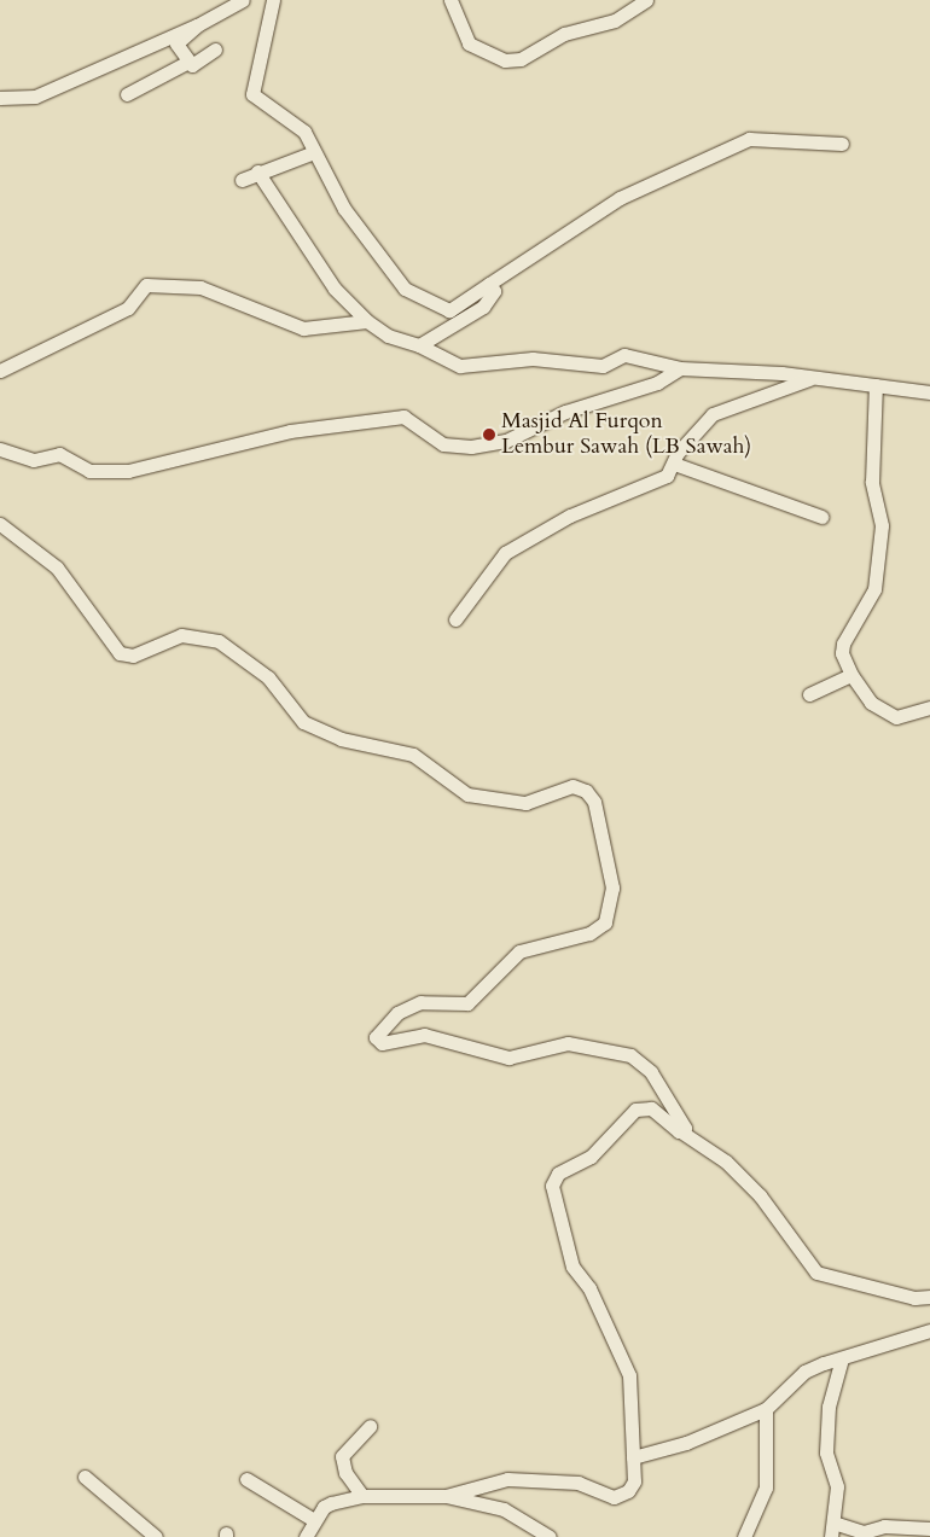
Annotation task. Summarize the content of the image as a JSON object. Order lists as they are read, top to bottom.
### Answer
{
  "places": ["Masjid Al Furqon Lembur Sawah (LB Sawah)"]
}
